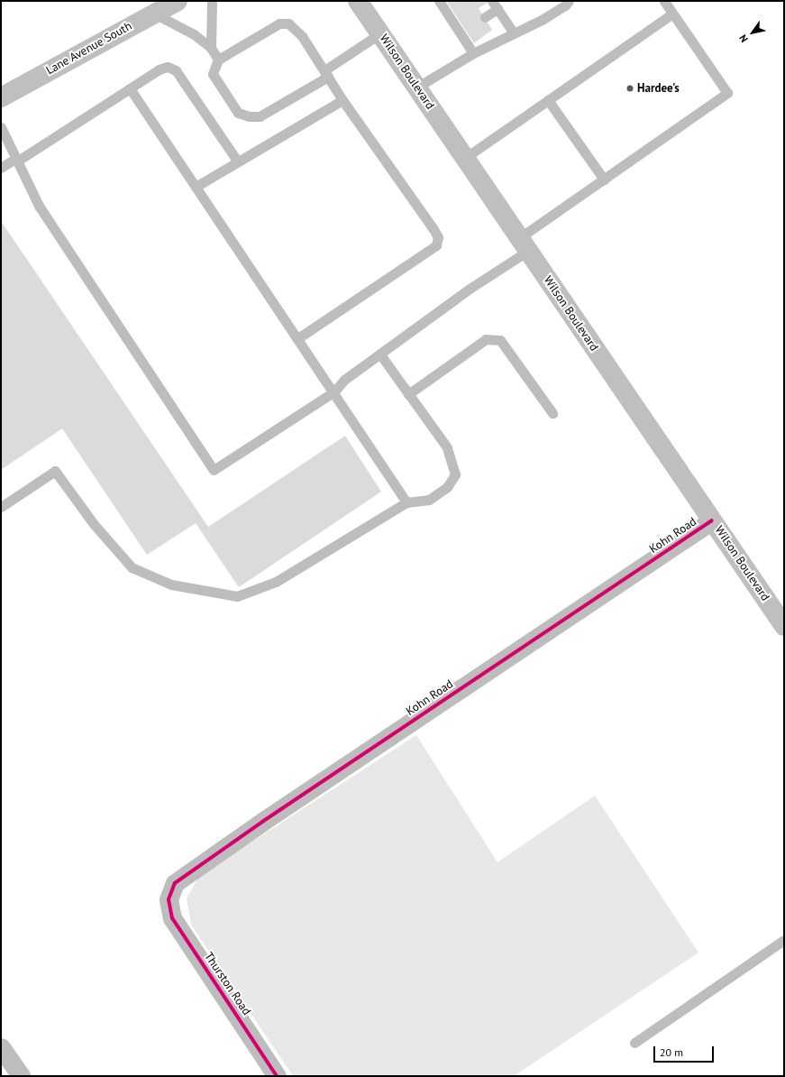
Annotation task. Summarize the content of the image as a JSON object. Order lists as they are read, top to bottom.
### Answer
{
  "streets": {
    "main road": ["Lane Avenue South", "Wilson Boulevard"],
    "street": ["Kohn Road", "Thurston Road"]
  },
  "crossings": [
    ["Wilson Boulevard", "Kohn Road"],
    ["Kohn Road", "Thurston Road"]
  ],
  "places": ["Hardee's"],
  "scale_bar": "20 m",
  "north": "bottom left"
}
